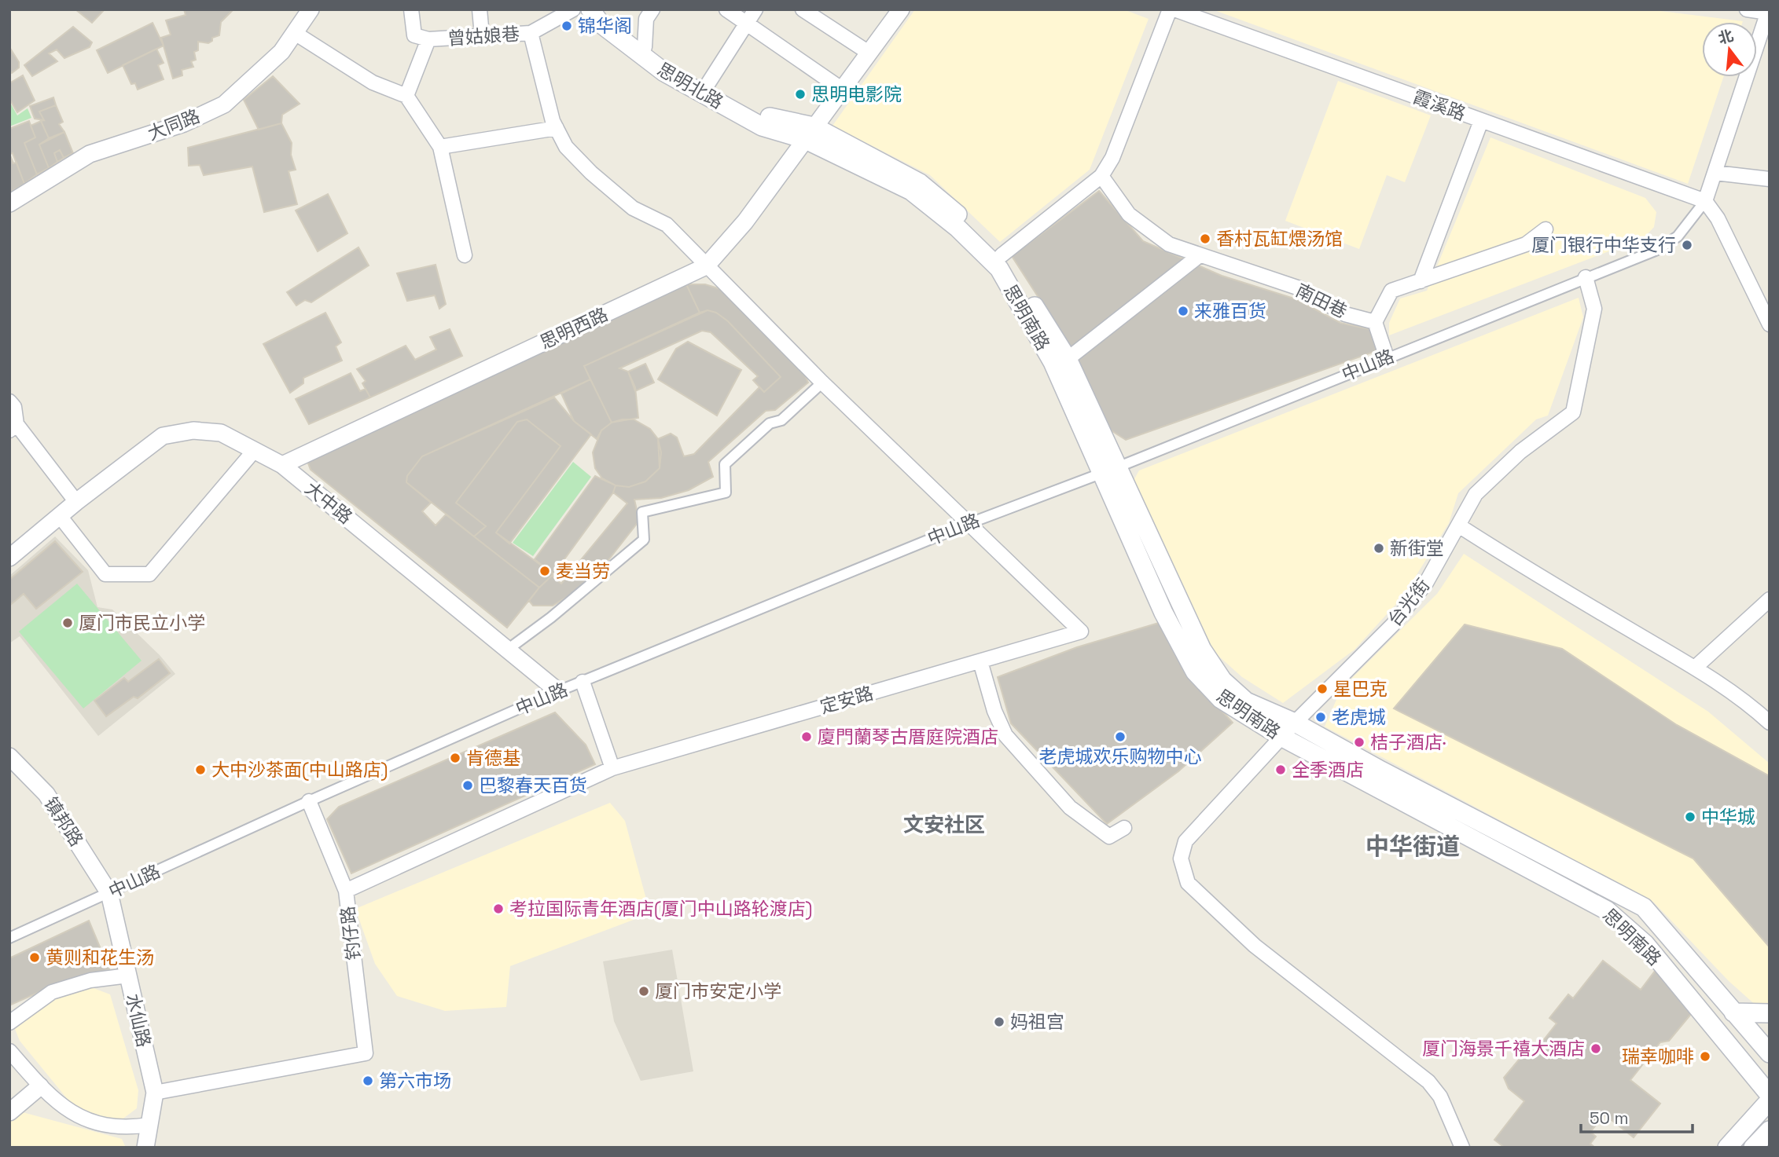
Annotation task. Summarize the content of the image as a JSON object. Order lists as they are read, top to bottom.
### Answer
{
  "streets": {
    "main road": ["思明北路", "思明南路"],
    "street": [
      "曾姑娘巷",
      "霞溪路",
      "大同路",
      "南田巷",
      "思明西路",
      "中山路",
      "大中路",
      "台光街",
      "定安路",
      "镇邦路",
      "钓仔路",
      "水仙路"
    ]
  },
  "crossings": [
    ["思明北路", "思明南路"],
    ["思明北路", "思明西路"],
    ["霞溪路", "中山路"],
    ["思明南路", "思明西路"],
    ["思明南路", "中山路"],
    ["思明南路", "台光街"],
    ["思明西路", "大中路"],
    ["中山路", "大中路"],
    ["中山路", "台光街"],
    ["中山路", "定安路"],
    ["中山路", "镇邦路"],
    ["中山路", "水仙路"],
    ["定安路", "钓仔路"],
    ["镇邦路", "水仙路"],
    ["钓仔路", "水仙路"]
  ],
  "districts": ["文安社区", "中华街道"],
  "places": [
    "锦华阁",
    "思明电影院",
    "香村瓦缸煨汤馆",
    "厦门银行中华支行",
    "来雅百货",
    "新街堂",
    "麦当劳",
    "厦门市民立小学",
    "星巴克",
    "老虎城",
    "廈門蘭琴古厝庭院酒店",
    "老虎城欢乐购物中心",
    "桔子酒店·",
    "肯德基",
    "大中沙茶面(中山路店)",
    "全季酒店",
    "巴黎春天百货",
    "中华城",
    "考拉国际青年酒店(厦门中山路轮渡店)",
    "黄则和花生汤",
    "厦门市安定小学",
    "妈祖宫",
    "厦门海景千禧大酒店",
    "瑞幸咖啡",
    "第六市场"
  ],
  "scale_bar": "50 m",
  "north": "top"
}
